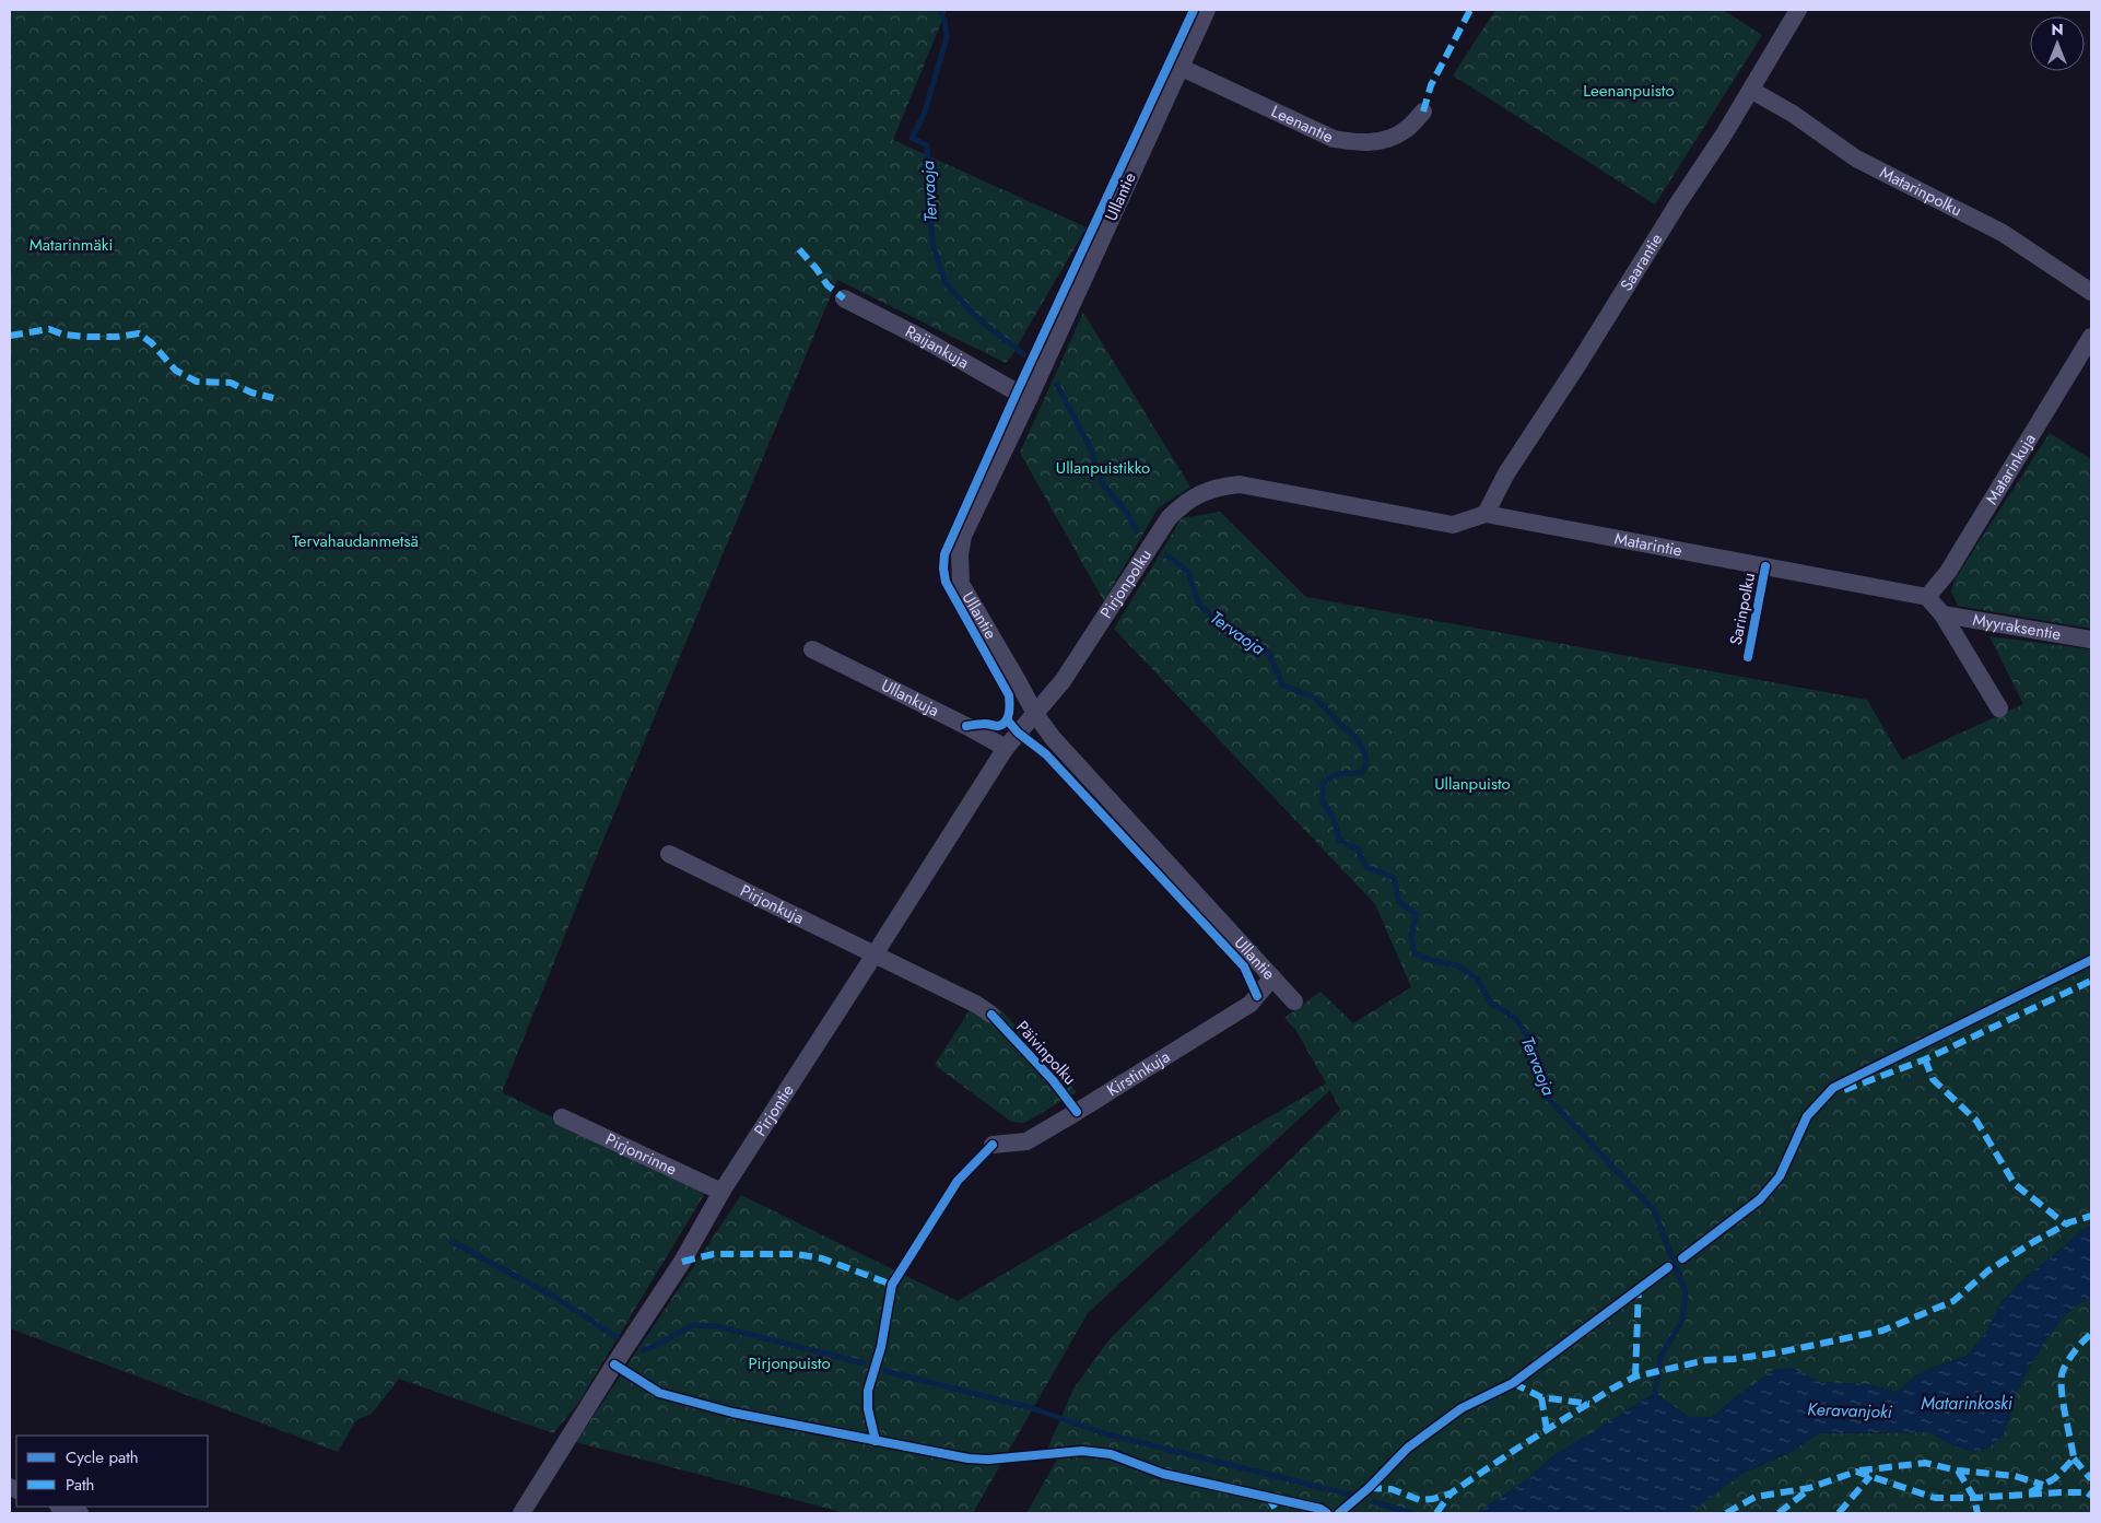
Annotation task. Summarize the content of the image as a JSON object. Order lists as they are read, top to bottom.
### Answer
{
  "streets": {
    "street": [
      "Leenantie",
      "Matarinpolku",
      "Ullantie",
      "Saarantie",
      "Raijankuja",
      "Matarinkuja",
      "Matarintie",
      "Pirjonpolku",
      "Myyraksentie",
      "Ullankuja",
      "Pirjonkuja",
      "Kirstinkuja",
      "Pirjontie",
      "Pirjonrinne"
    ],
    "cycle path": ["Sarinpolku", "Päivinpolku"]
  },
  "crossings": [
    ["Leenantie", "Ullantie"],
    ["Matarinpolku", "Saarantie"],
    ["Ullantie", "Raijankuja"],
    ["Ullantie", "Pirjonpolku"],
    ["Ullantie", "Kirstinkuja"],
    ["Ullantie", "Pirjontie"],
    ["Saarantie", "Matarintie"],
    ["Matarinkuja", "Matarintie"],
    ["Matarintie", "Pirjonpolku"],
    ["Pirjonpolku", "Pirjontie"],
    ["Ullankuja", "Pirjontie"],
    ["Pirjonkuja", "Pirjontie"],
    ["Pirjontie", "Pirjonrinne"]
  ],
  "water": ["Tervaoja", "Matarinkoski", "Keravanjoki"],
  "parks": [
    "Leenanpuisto",
    "Matarinmäki",
    "Ullanpuistikko",
    "Tervahaudanmetsä",
    "Ullanpuisto",
    "Pirjonpuisto"
  ],
  "legend": ["Cycle path", "Path"],
  "north": "top"
}
